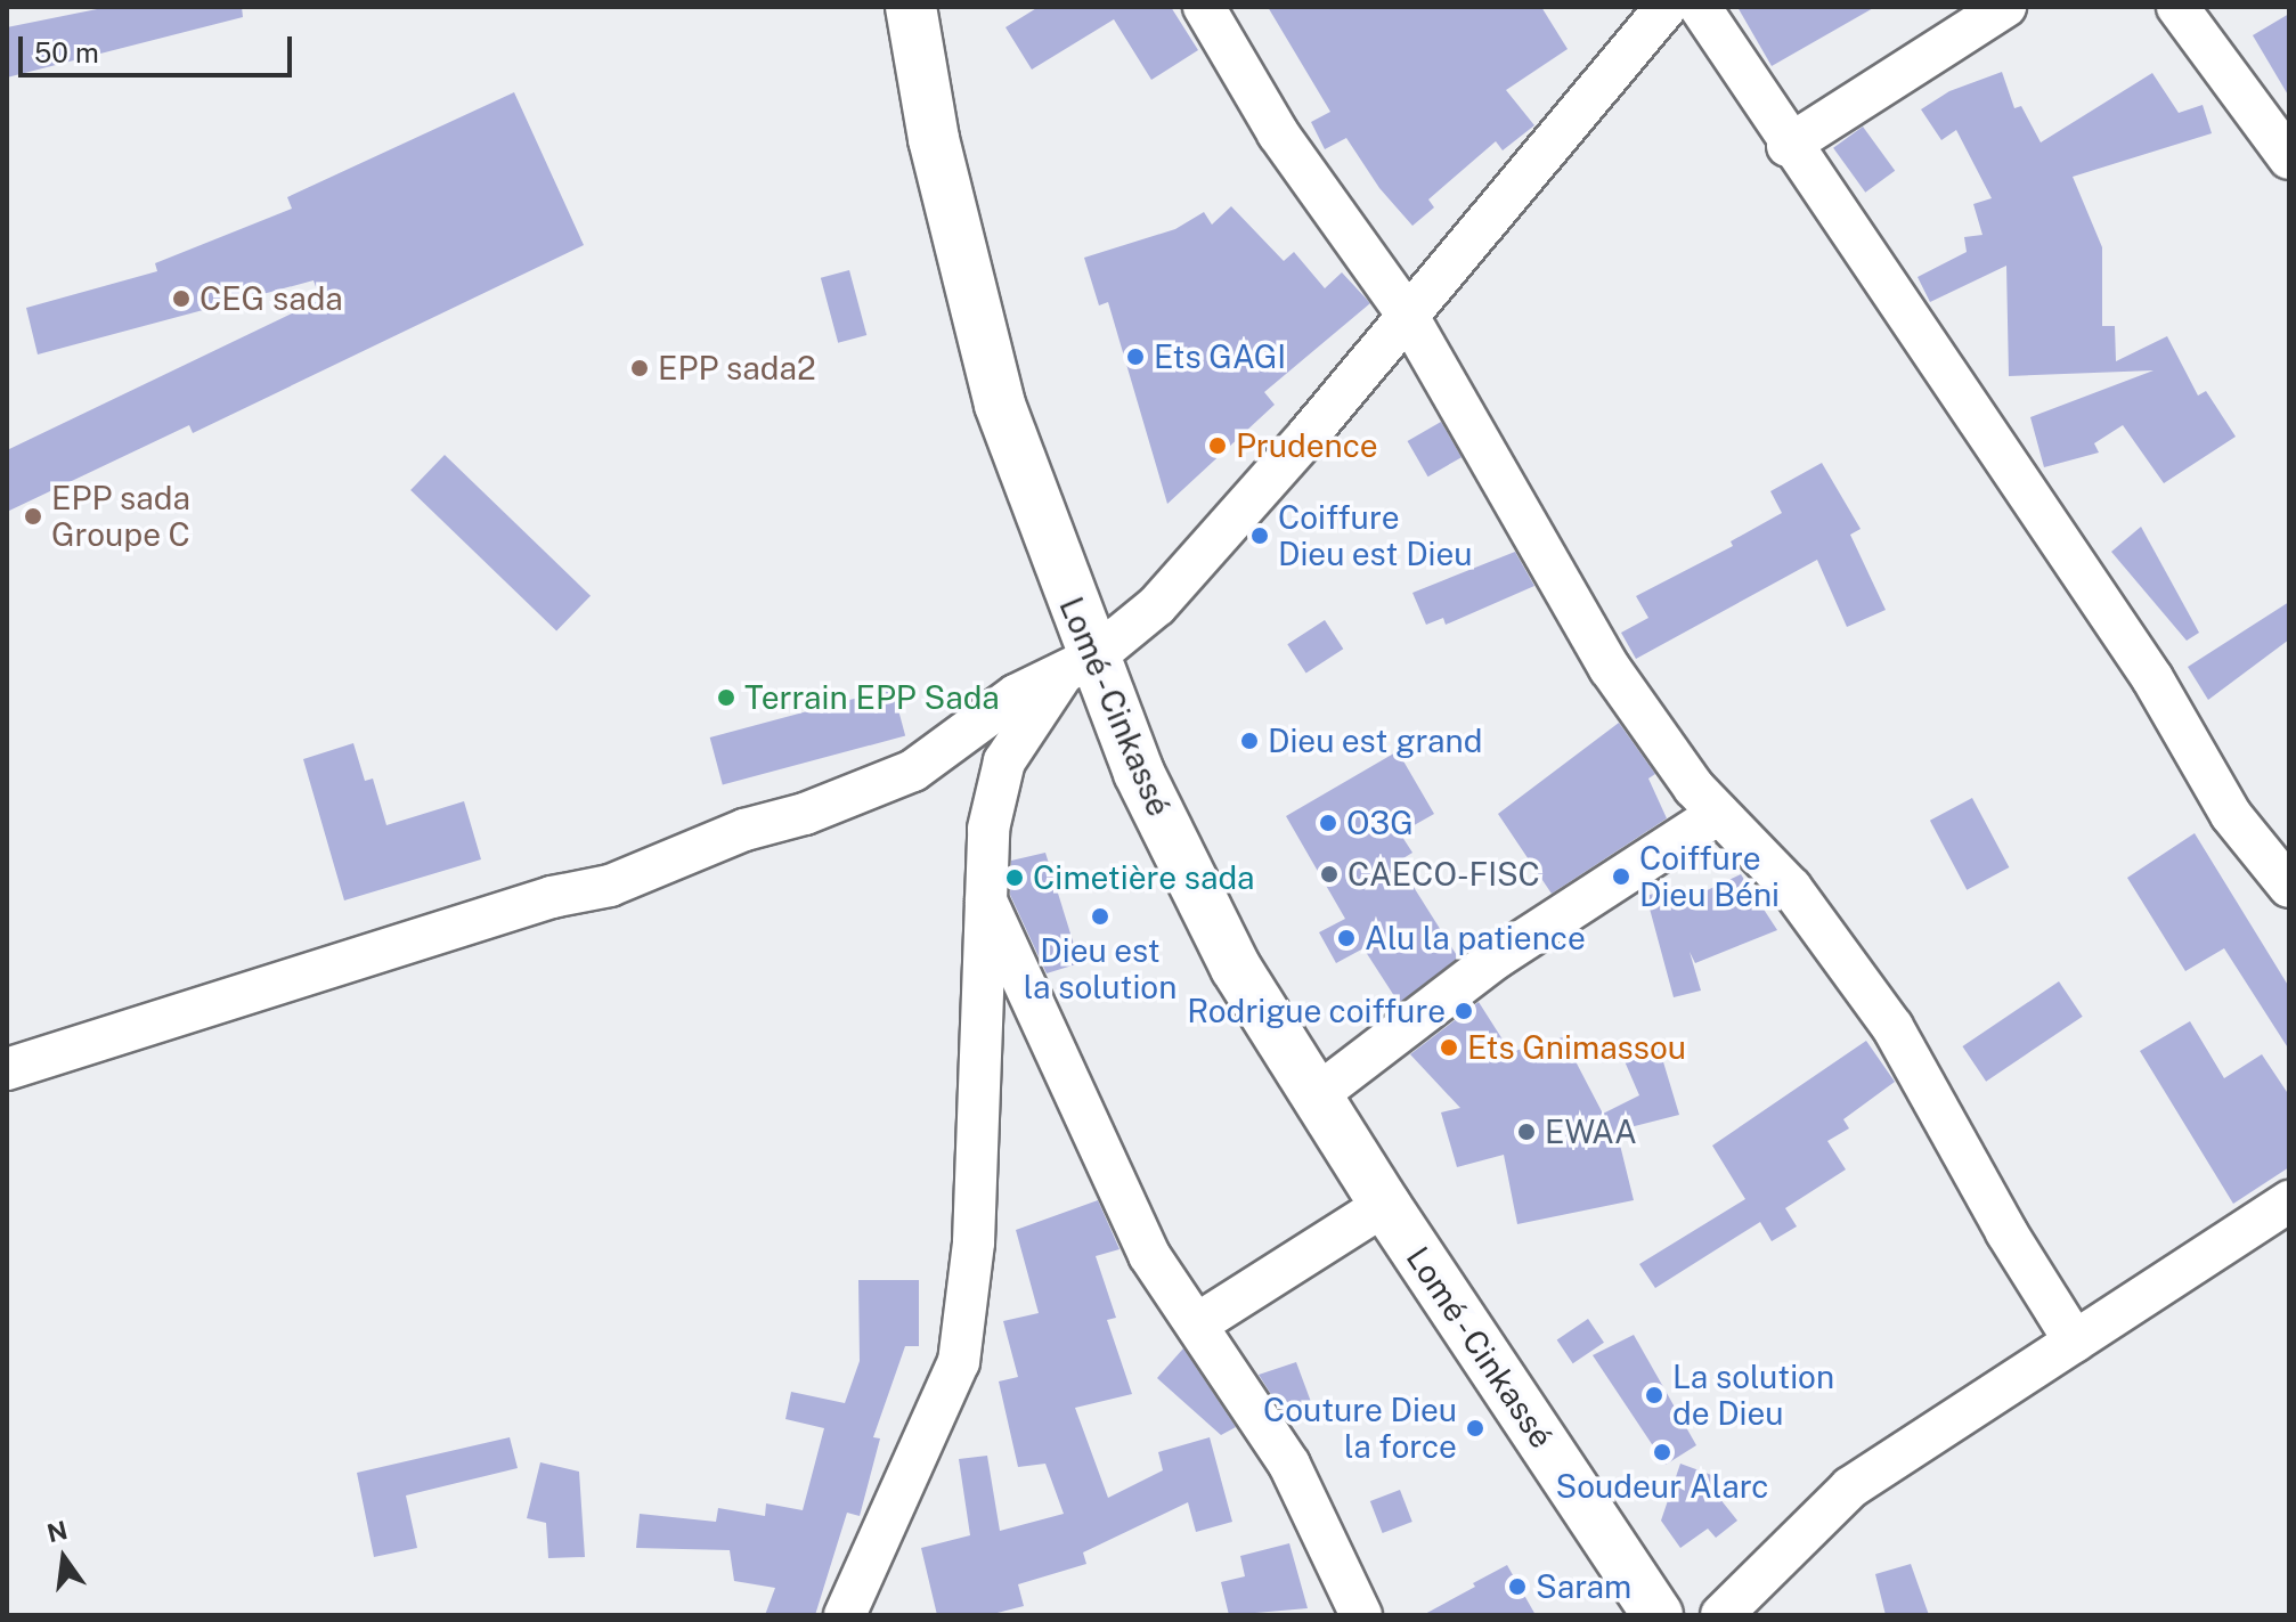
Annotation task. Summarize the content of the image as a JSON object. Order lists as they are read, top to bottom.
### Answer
{
  "streets": {
    "highway": ["Lomé - Cinkassé"]
  },
  "places": [
    "CEG sada",
    "Ets GAGI",
    "EPP sada2",
    "Prudence",
    "EPP sada Groupe C",
    "Coiffure Dieu est Dieu",
    "Terrain EPP Sada",
    "Dieu est grand",
    "O3G",
    "CAECO-FISC",
    "Coiffure Dieu Béni",
    "Cimetière sada",
    "Dieu est la solution",
    "Alu la patience",
    "Rodrigue coiffure",
    "Ets Gnimassou",
    "EWAA",
    "La solution de Dieu",
    "Couture Dieu la force",
    "Soudeur Alarc",
    "Saram"
  ],
  "scale_bar": "50 m",
  "north": "top"
}
